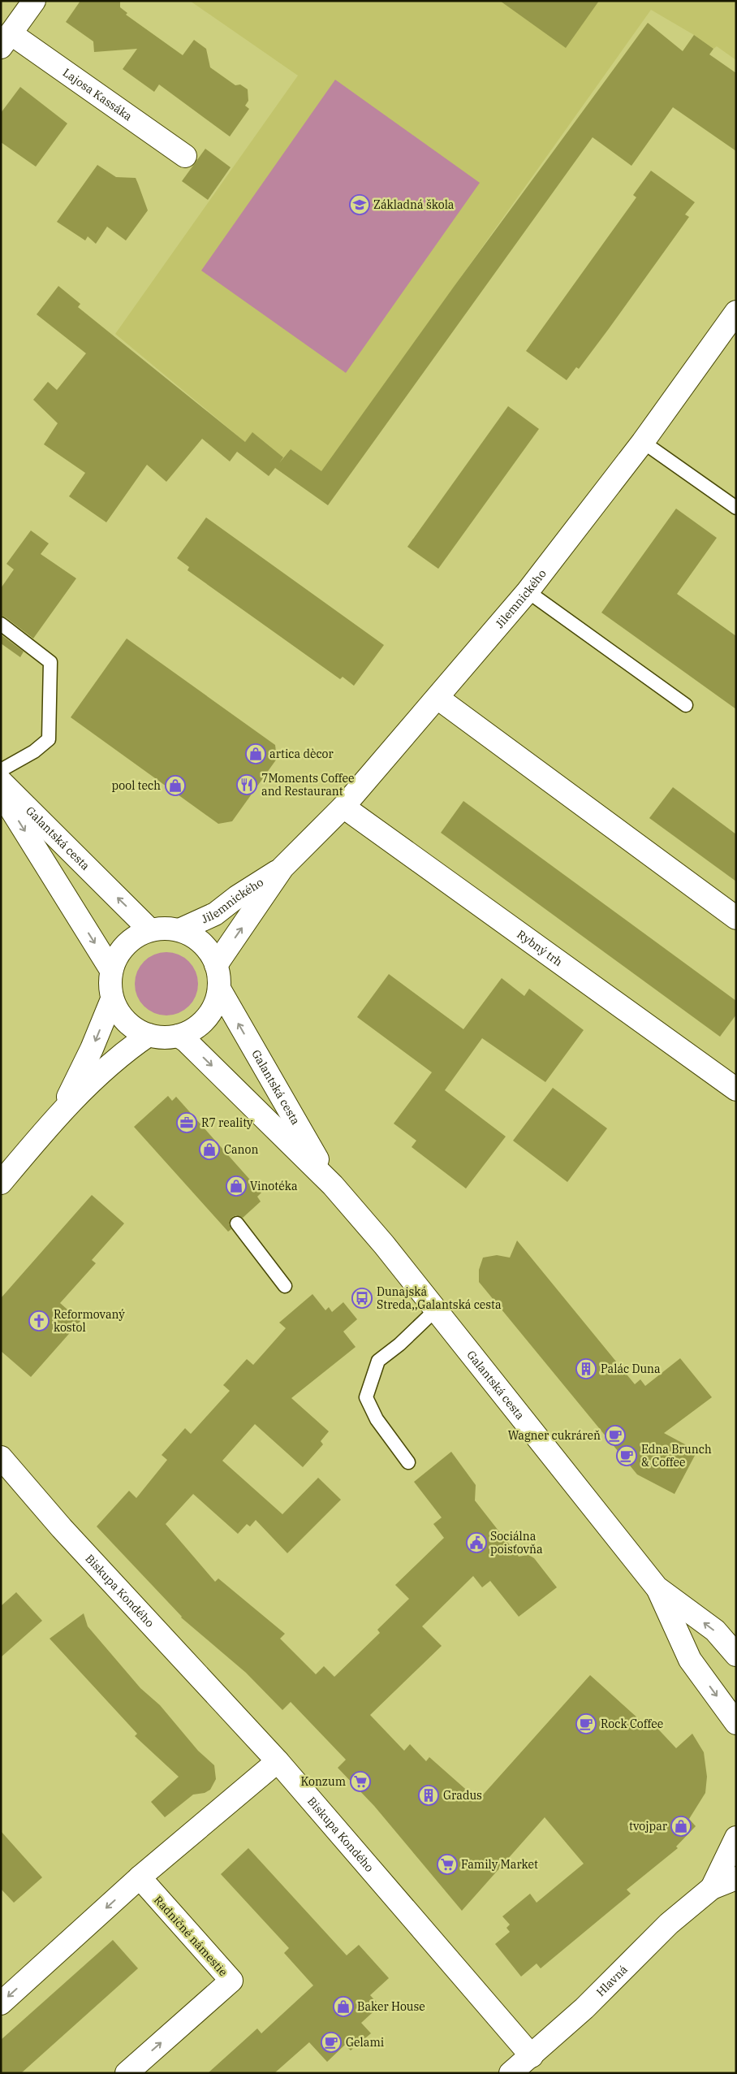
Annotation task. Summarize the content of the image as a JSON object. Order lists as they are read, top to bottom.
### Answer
{
  "streets": {
    "street": [
      "Lajosa Kassáka",
      "Jilemnického",
      "Galantská cesta",
      "Rybný trh",
      "Biskupa Kondého",
      "Radničné námestie",
      "Hlavná"
    ]
  },
  "crossings": [
    ["Jilemnického", "Galantská cesta"],
    ["Jilemnického", "Rybný trh"],
    ["Biskupa Kondého", "Hlavná"]
  ],
  "places": {
    "school or university": ["Základná škola"],
    "shop": [
      "artica dècor",
      "pool tech",
      "Canon",
      "Vinotéka",
      "tvojpar",
      "Baker House"
    ],
    "restaurant": ["7Moments Coffee and Restaurant"],
    "office": ["R7 reality"],
    "bus stop": ["Dunajská Streda,,Galantská cesta"],
    "church": ["Reformovaný kostol"],
    "building": ["Palác Duna", "Gradus"],
    "cafe": [
      "Wagner cukráreň",
      "Edna Brunch & Coffee",
      "Rock Coffee",
      "Gelami"
    ],
    "public building": ["Sociálna poisťovňa"],
    "supermarket": ["Konzum", "Family Market"]
  }
}
